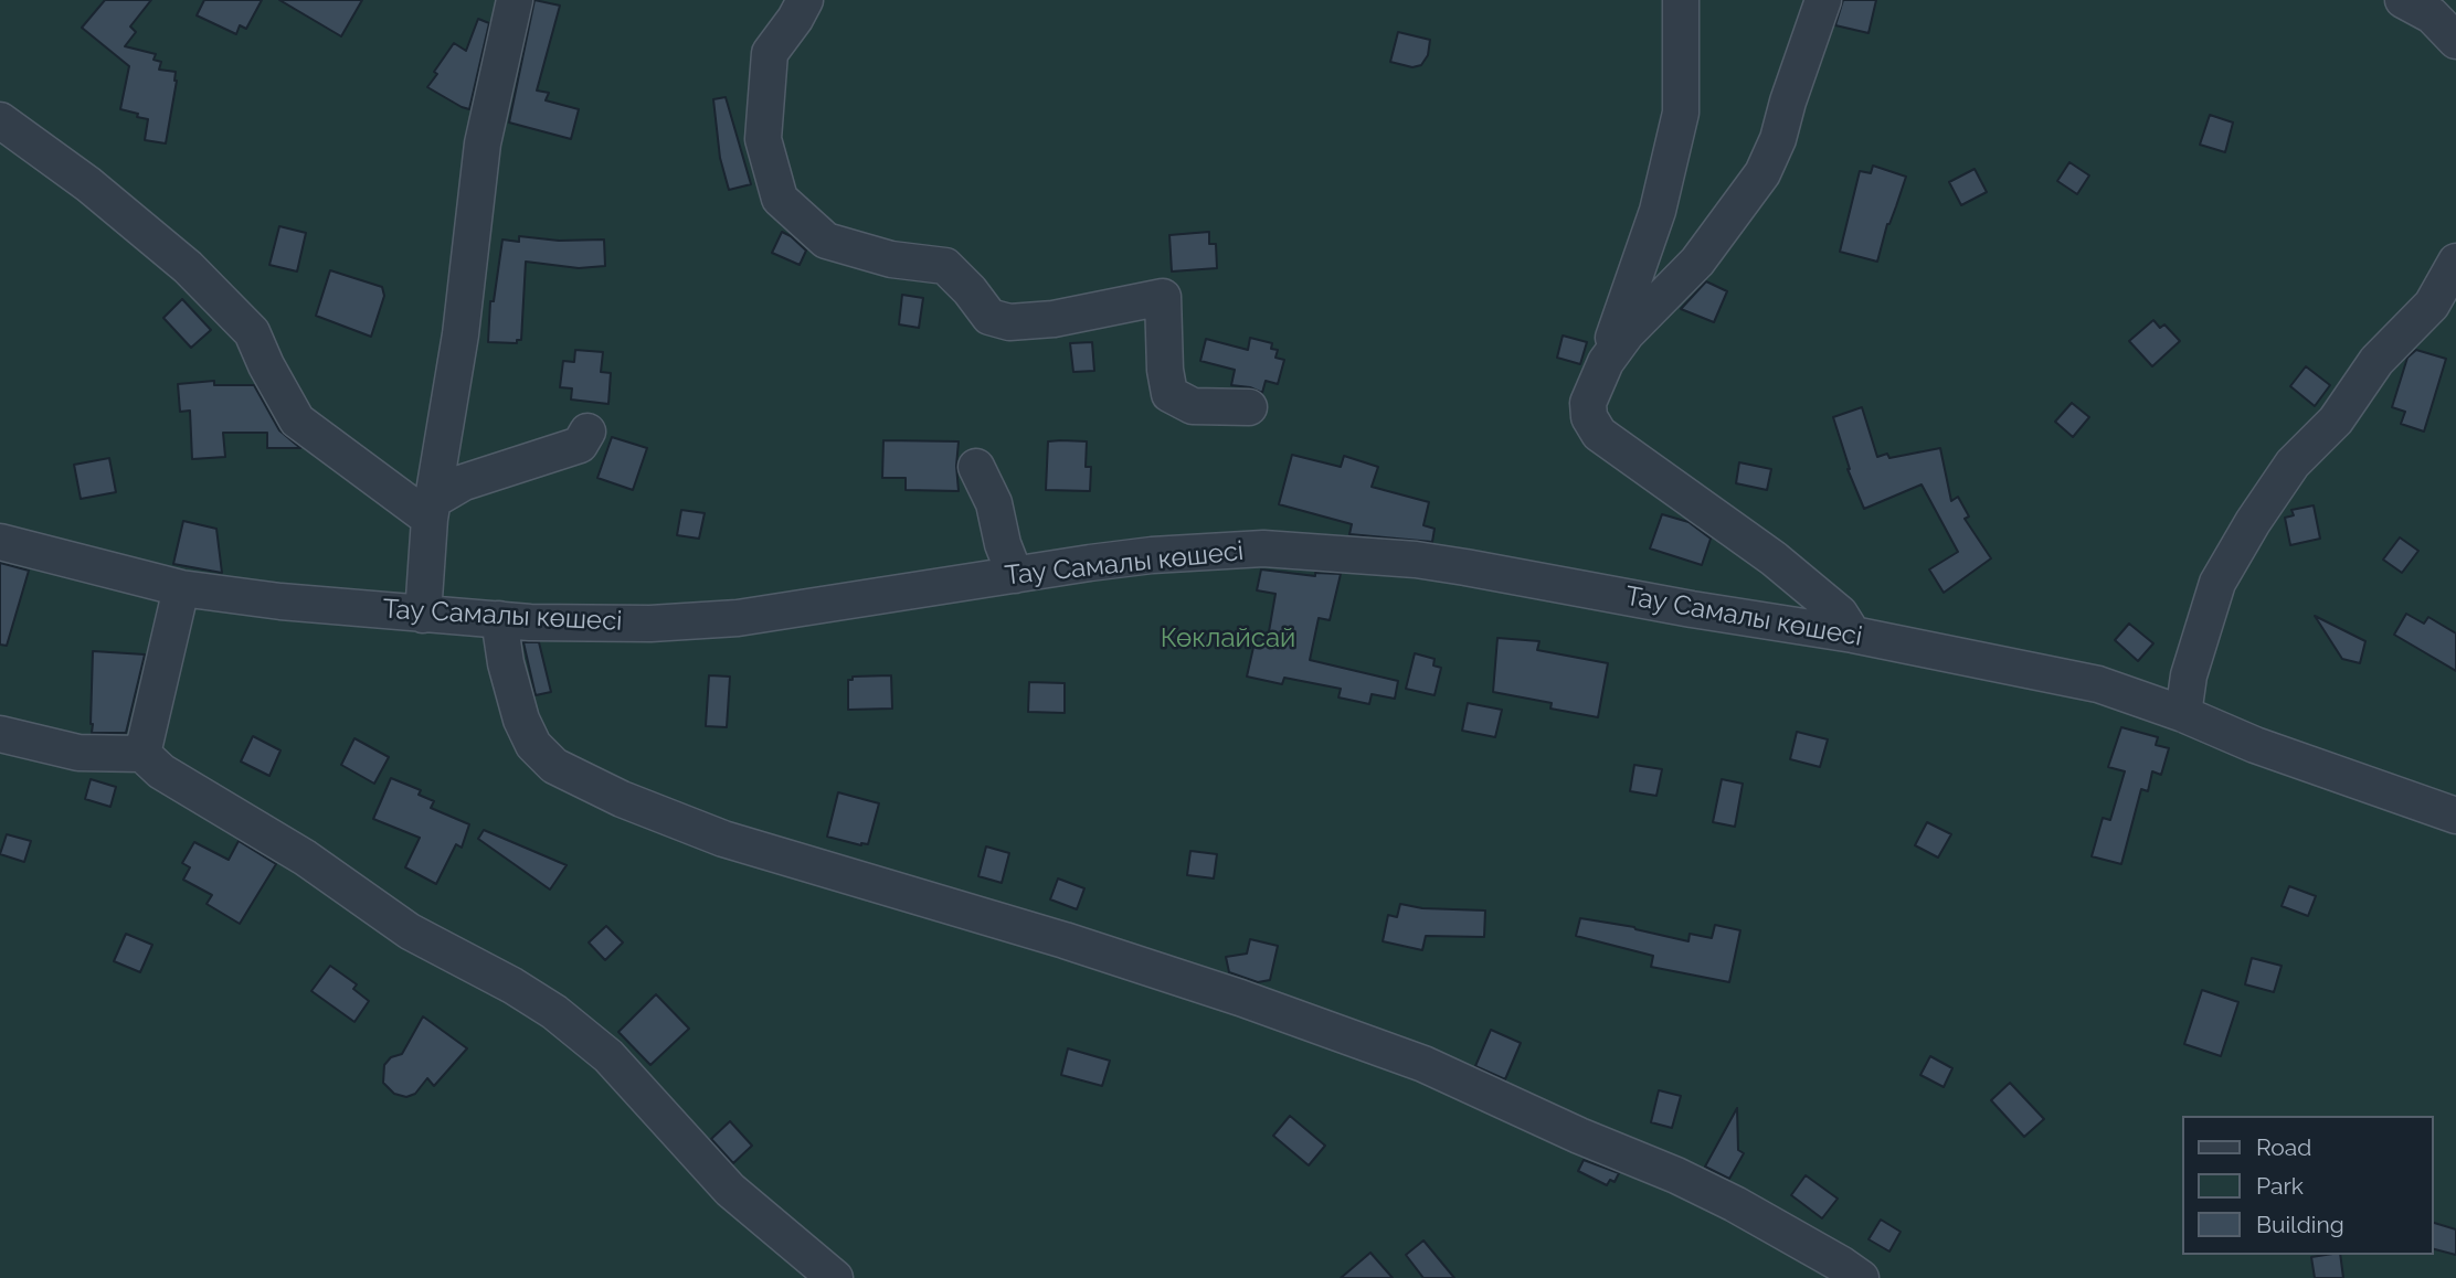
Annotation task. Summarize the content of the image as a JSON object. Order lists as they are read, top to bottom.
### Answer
{
  "streets": {
    "street": ["Тау Самалы көшесі"]
  },
  "parks": ["Көклайсай"],
  "legend": ["Road", "Park", "Building"]
}
